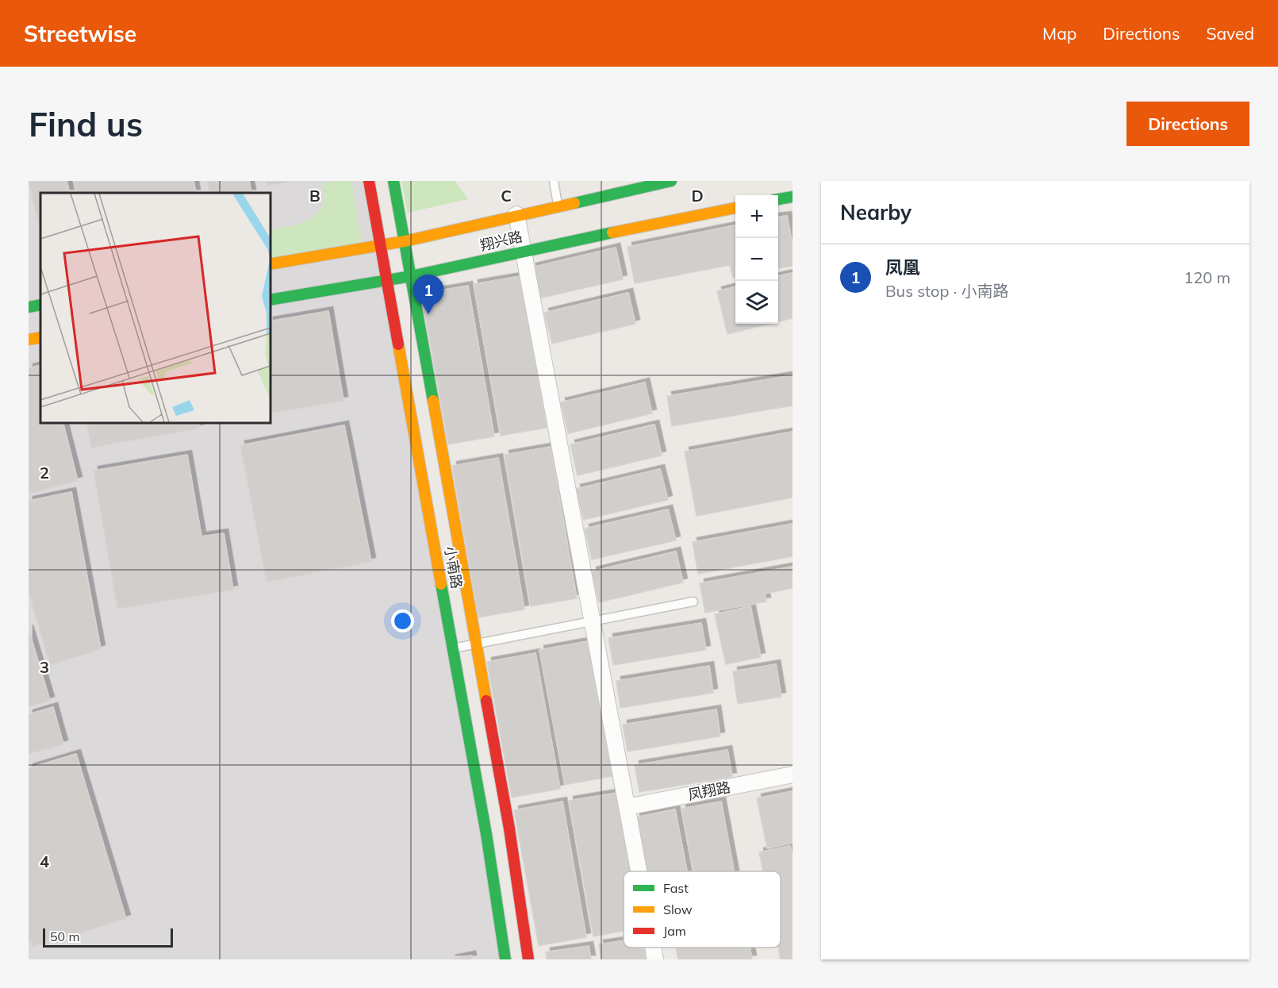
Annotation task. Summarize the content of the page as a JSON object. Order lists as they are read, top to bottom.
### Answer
{
  "streets": {
    "main road": ["翔兴路", "小南路"],
    "street": ["凤翔路"]
  },
  "crossings": [
    ["翔兴路", "小南路"]
  ],
  "legend": ["Fast", "Slow", "Jam"],
  "scale_bar": "50 m",
  "page": {
    "header": "Streetwise",
    "nav": ["Map", "Directions", "Saved"],
    "buttons": "Directions",
    "title": "Find us",
    "heading": "Nearby",
    "map_buttons": ["+", "−"],
    "list": [
      {
        "mark": "1",
        "name": "凤凰",
        "note": "Bus stop · 小南路",
        "value": "120 m"
      }
    ],
    "pins": "1",
    "scale": "50 m"
  },
  "grid": {
    "columns": ["B", "C", "D"],
    "rows": ["2", "3", "4"]
  }
}
